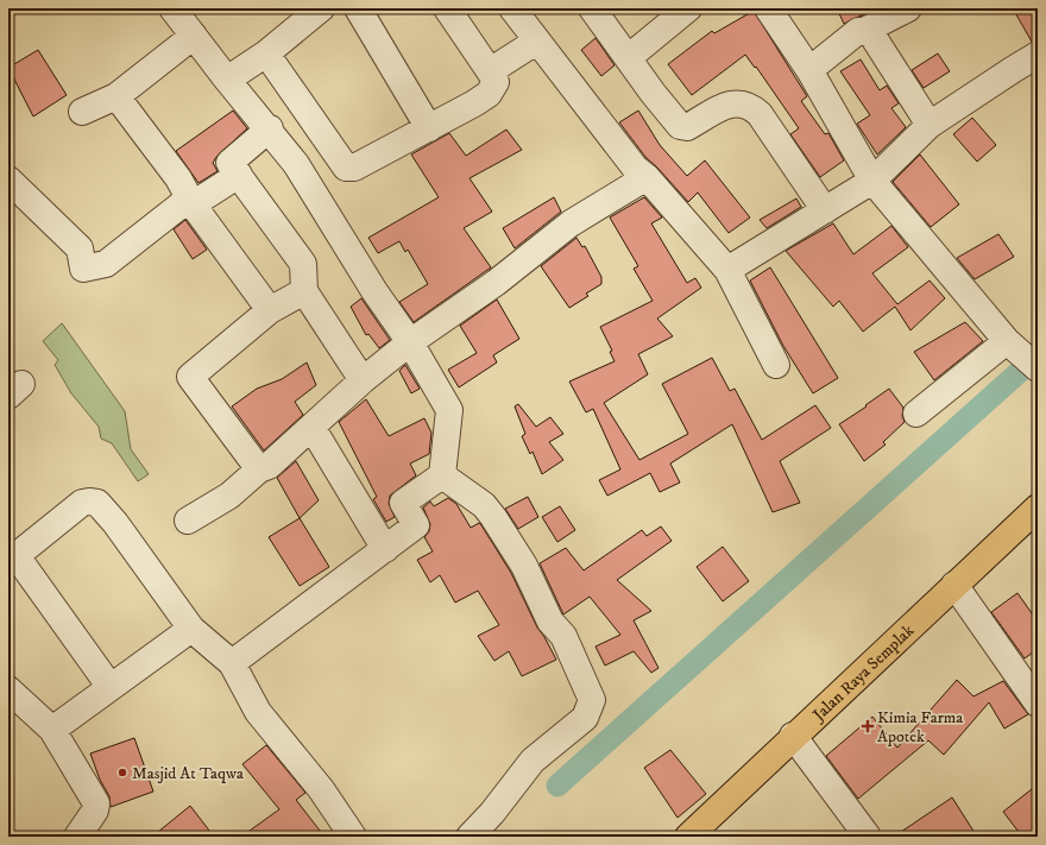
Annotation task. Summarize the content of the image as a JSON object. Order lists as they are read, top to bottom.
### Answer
{
  "streets": {
    "main road": ["Jalan Raya Semplak"]
  },
  "places": {
    "health": ["Kimia Farma Apotek"],
    "other": ["Masjid At Taqwa"]
  }
}
